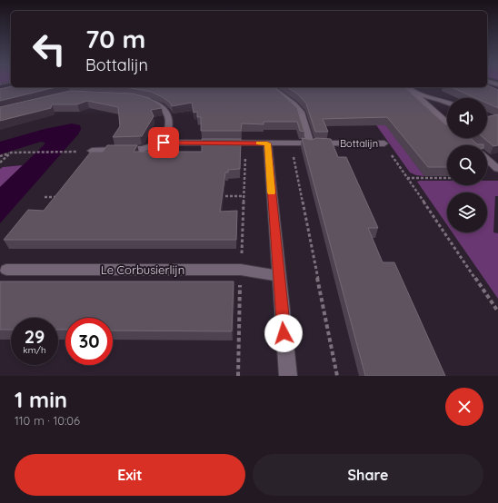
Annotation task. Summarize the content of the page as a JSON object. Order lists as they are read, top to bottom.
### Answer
{
  "streets": {
    "street": ["Bottalijn", "Le Corbusierlijn"]
  },
  "page": {
    "turn": ["70 m", "Bottalijn"],
    "speed": "29 km/h",
    "limit": "30",
    "heading": ["1 min", "110 m · 10:06"],
    "buttons": ["Exit", "Share"]
  }
}
